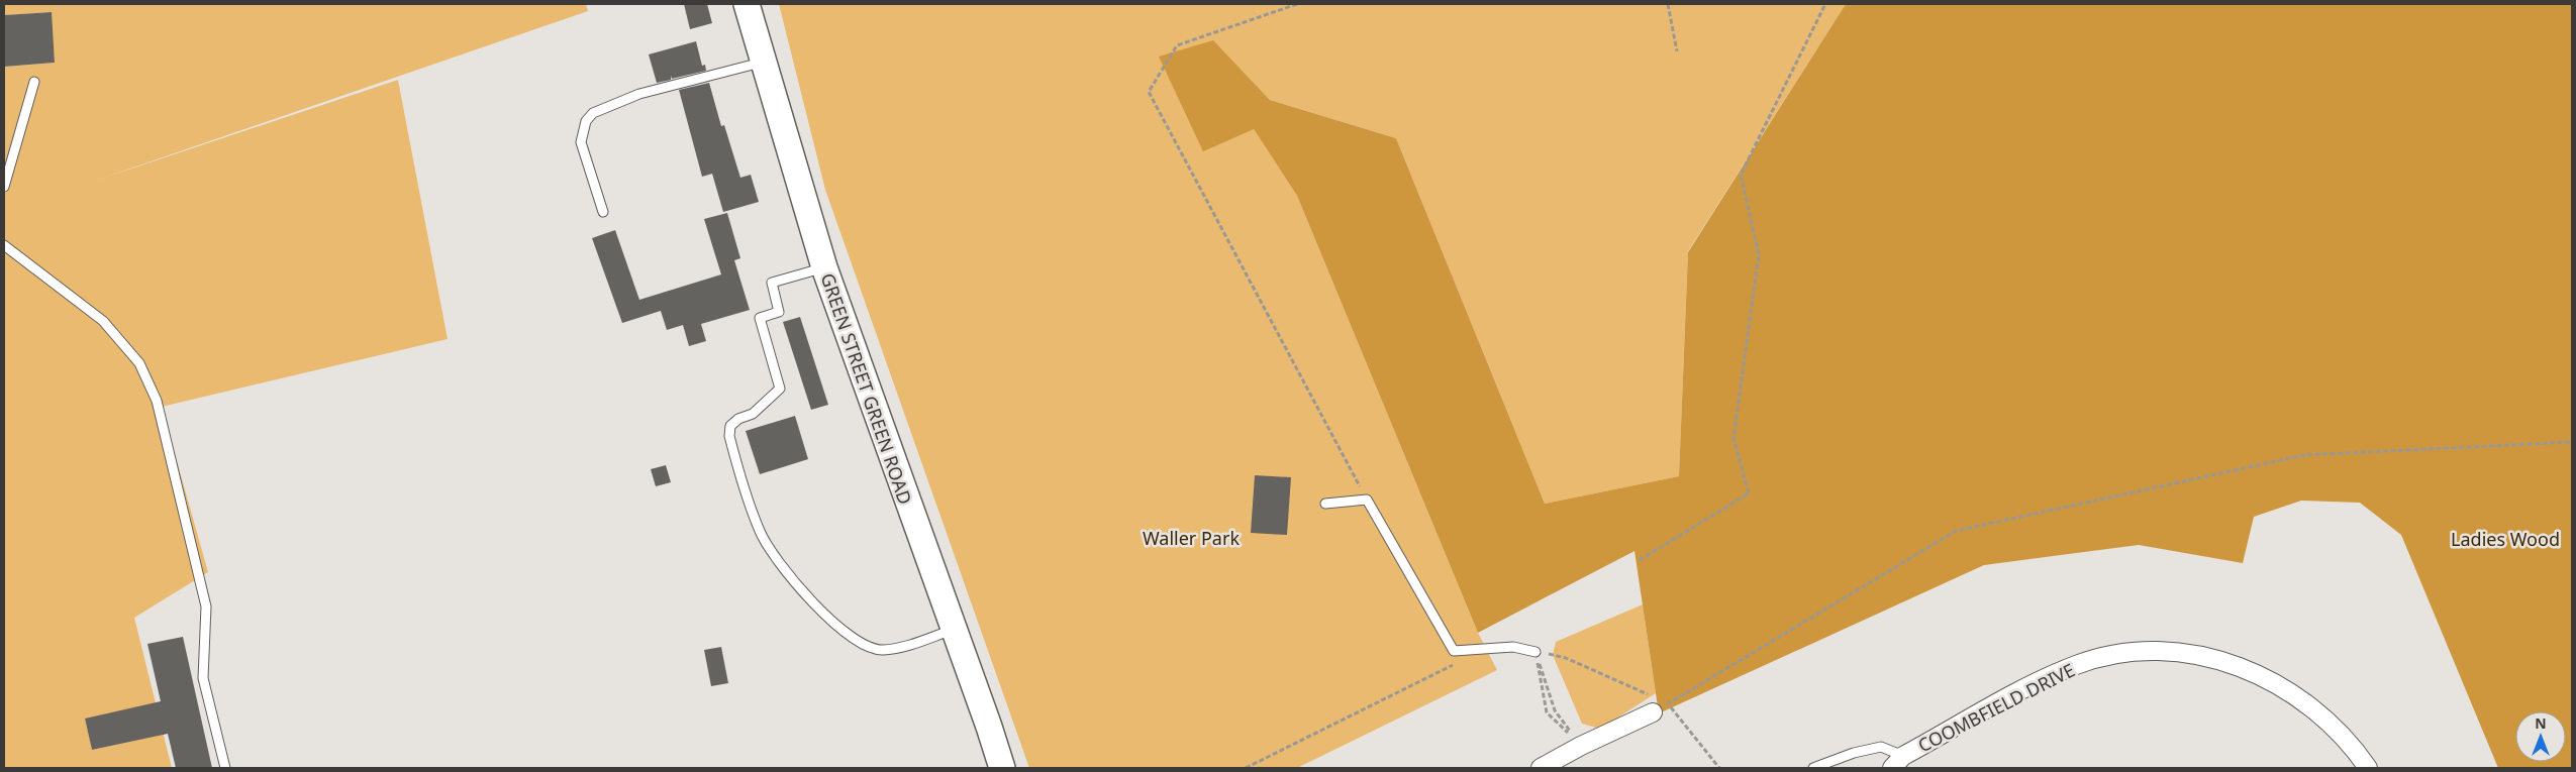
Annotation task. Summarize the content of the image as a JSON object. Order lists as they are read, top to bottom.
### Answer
{
  "streets": {
    "main road": ["GREEN STREET GREEN ROAD"],
    "street": ["COOMBFIELD DRIVE"]
  },
  "parks": ["Waller Park", "Ladies Wood"],
  "north": "top"
}
